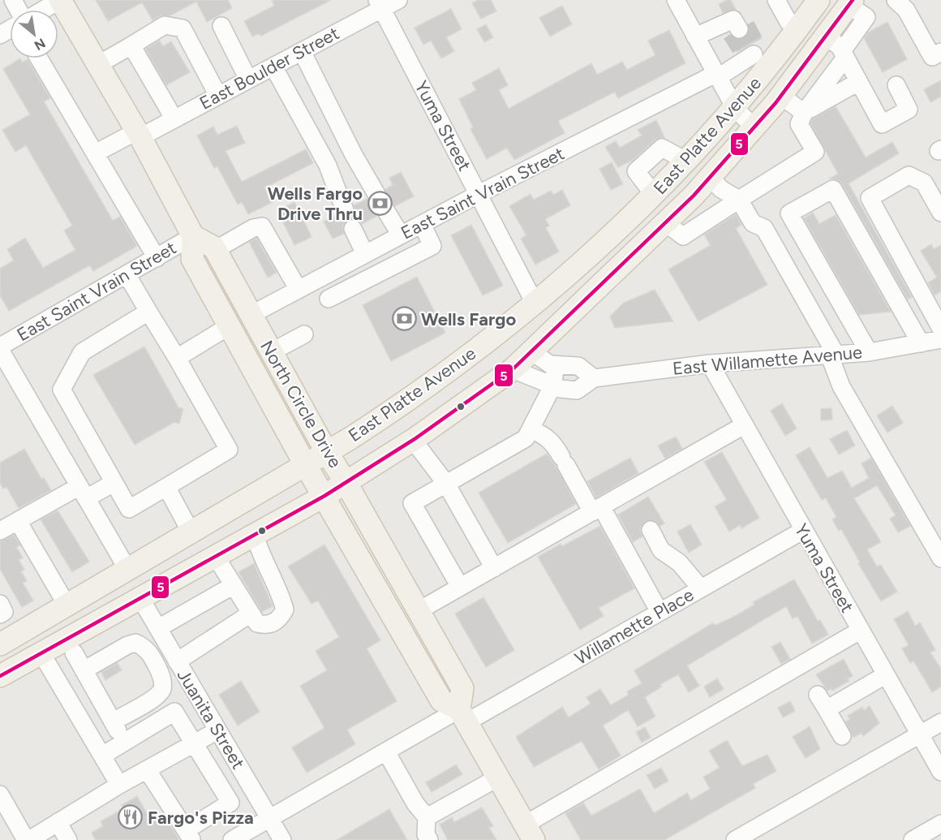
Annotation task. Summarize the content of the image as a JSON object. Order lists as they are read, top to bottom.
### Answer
{
  "streets": {
    "main road": ["East Platte Avenue", "North Circle Drive"],
    "street": [
      "East Boulder Street",
      "Yuma Street",
      "East Saint Vrain Street",
      "East Willamette Avenue",
      "Willamette Place",
      "Juanita Street"
    ]
  },
  "crossings": [
    ["East Boulder Street", "Yuma Street"],
    ["East Boulder Street", "North Circle Drive"],
    ["Yuma Street", "East Platte Avenue"],
    ["Yuma Street", "East Saint Vrain Street"],
    ["Yuma Street", "East Willamette Avenue"],
    ["Yuma Street", "Willamette Place"],
    ["East Platte Avenue", "East Saint Vrain Street"],
    ["East Platte Avenue", "East Willamette Avenue"],
    ["East Platte Avenue", "North Circle Drive"],
    ["East Platte Avenue", "Juanita Street"],
    ["East Saint Vrain Street", "North Circle Drive"],
    ["North Circle Drive", "Willamette Place"],
    ["Willamette Place", "Juanita Street"]
  ],
  "places": {
    "bank": ["Wells Fargo Drive Thru", "Wells Fargo"],
    "restaurant": ["Fargo's Pizza"]
  },
  "lines": ["transit line 5"],
  "north": "bottom right"
}
